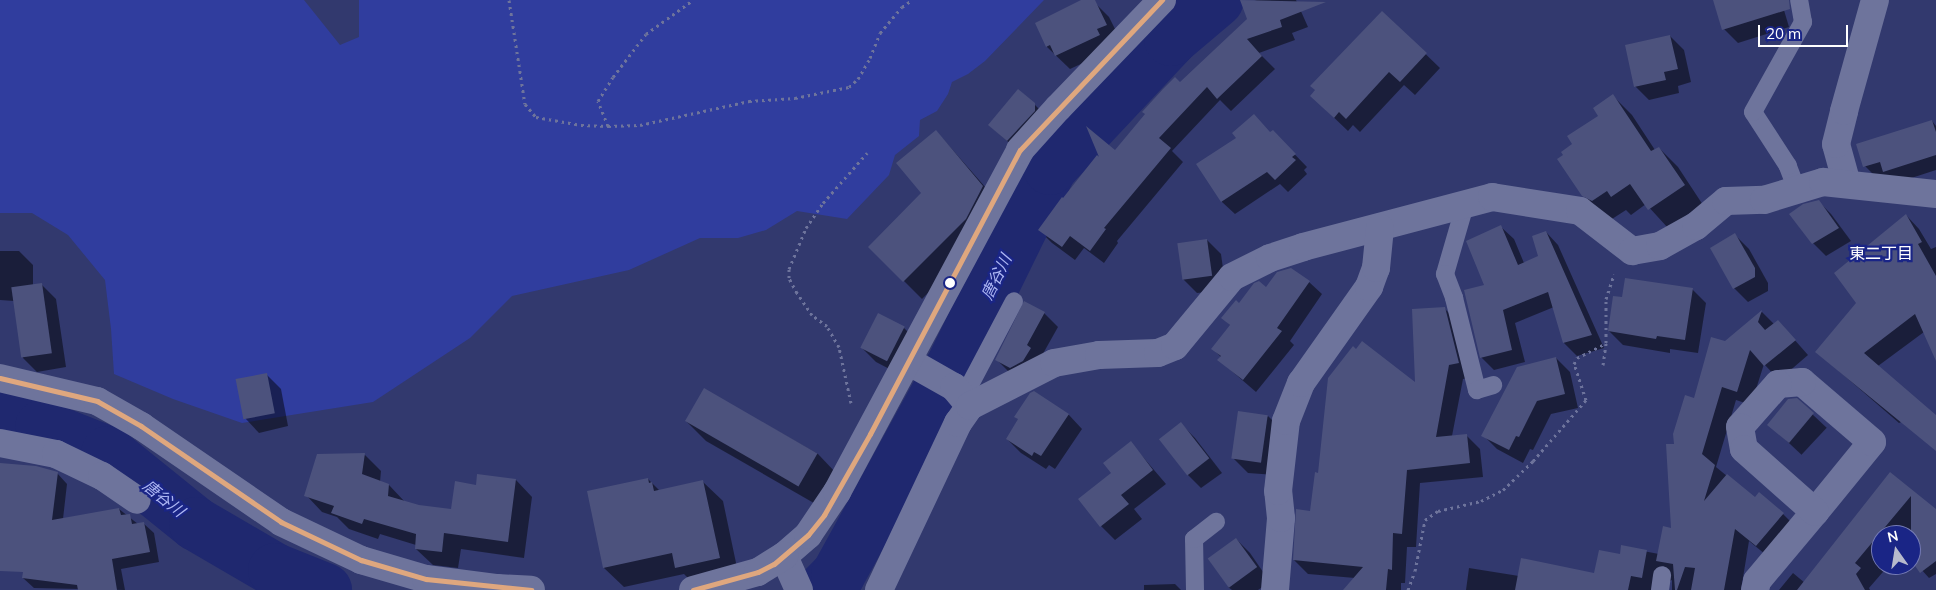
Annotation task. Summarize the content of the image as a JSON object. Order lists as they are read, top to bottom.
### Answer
{
  "districts": ["東二丁目"],
  "water": ["唐谷川"],
  "scale_bar": "20 m",
  "north": "top"
}
